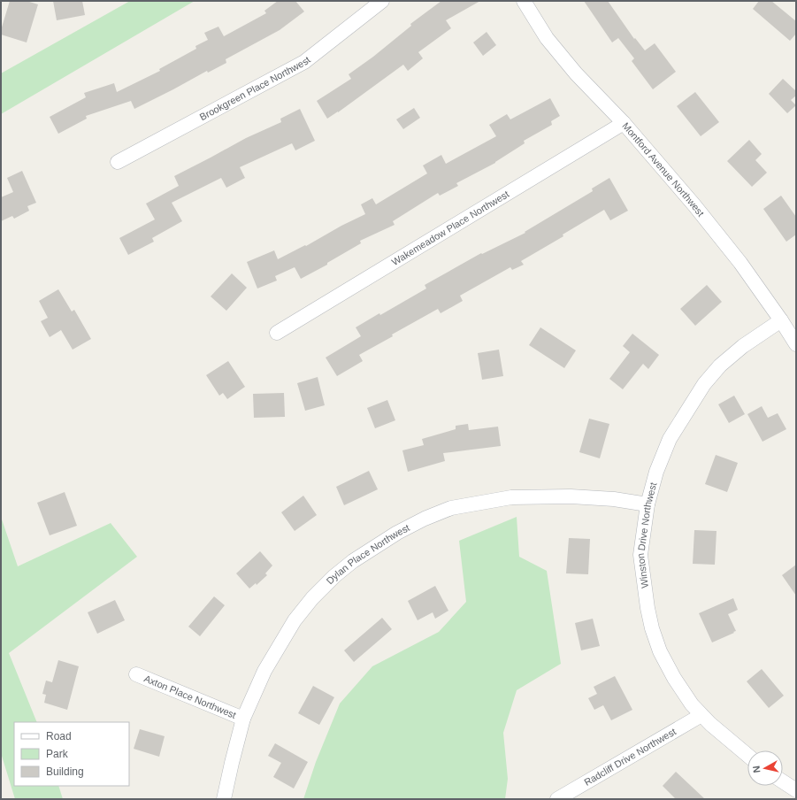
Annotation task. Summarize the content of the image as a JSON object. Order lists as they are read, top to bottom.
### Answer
{
  "streets": {
    "street": [
      "Brookgreen Place Northwest",
      "Montford Avenue Northwest",
      "Wakemeadow Place Northwest",
      "Winston Drive Northwest",
      "Dylan Place Northwest",
      "Axton Place Northwest",
      "Radcliff Drive Northwest"
    ]
  },
  "crossings": [
    ["Montford Avenue Northwest", "Wakemeadow Place Northwest"],
    ["Montford Avenue Northwest", "Winston Drive Northwest"],
    ["Winston Drive Northwest", "Dylan Place Northwest"],
    ["Winston Drive Northwest", "Radcliff Drive Northwest"],
    ["Dylan Place Northwest", "Axton Place Northwest"]
  ],
  "legend": ["Road", "Park", "Building"],
  "north": "left"
}
